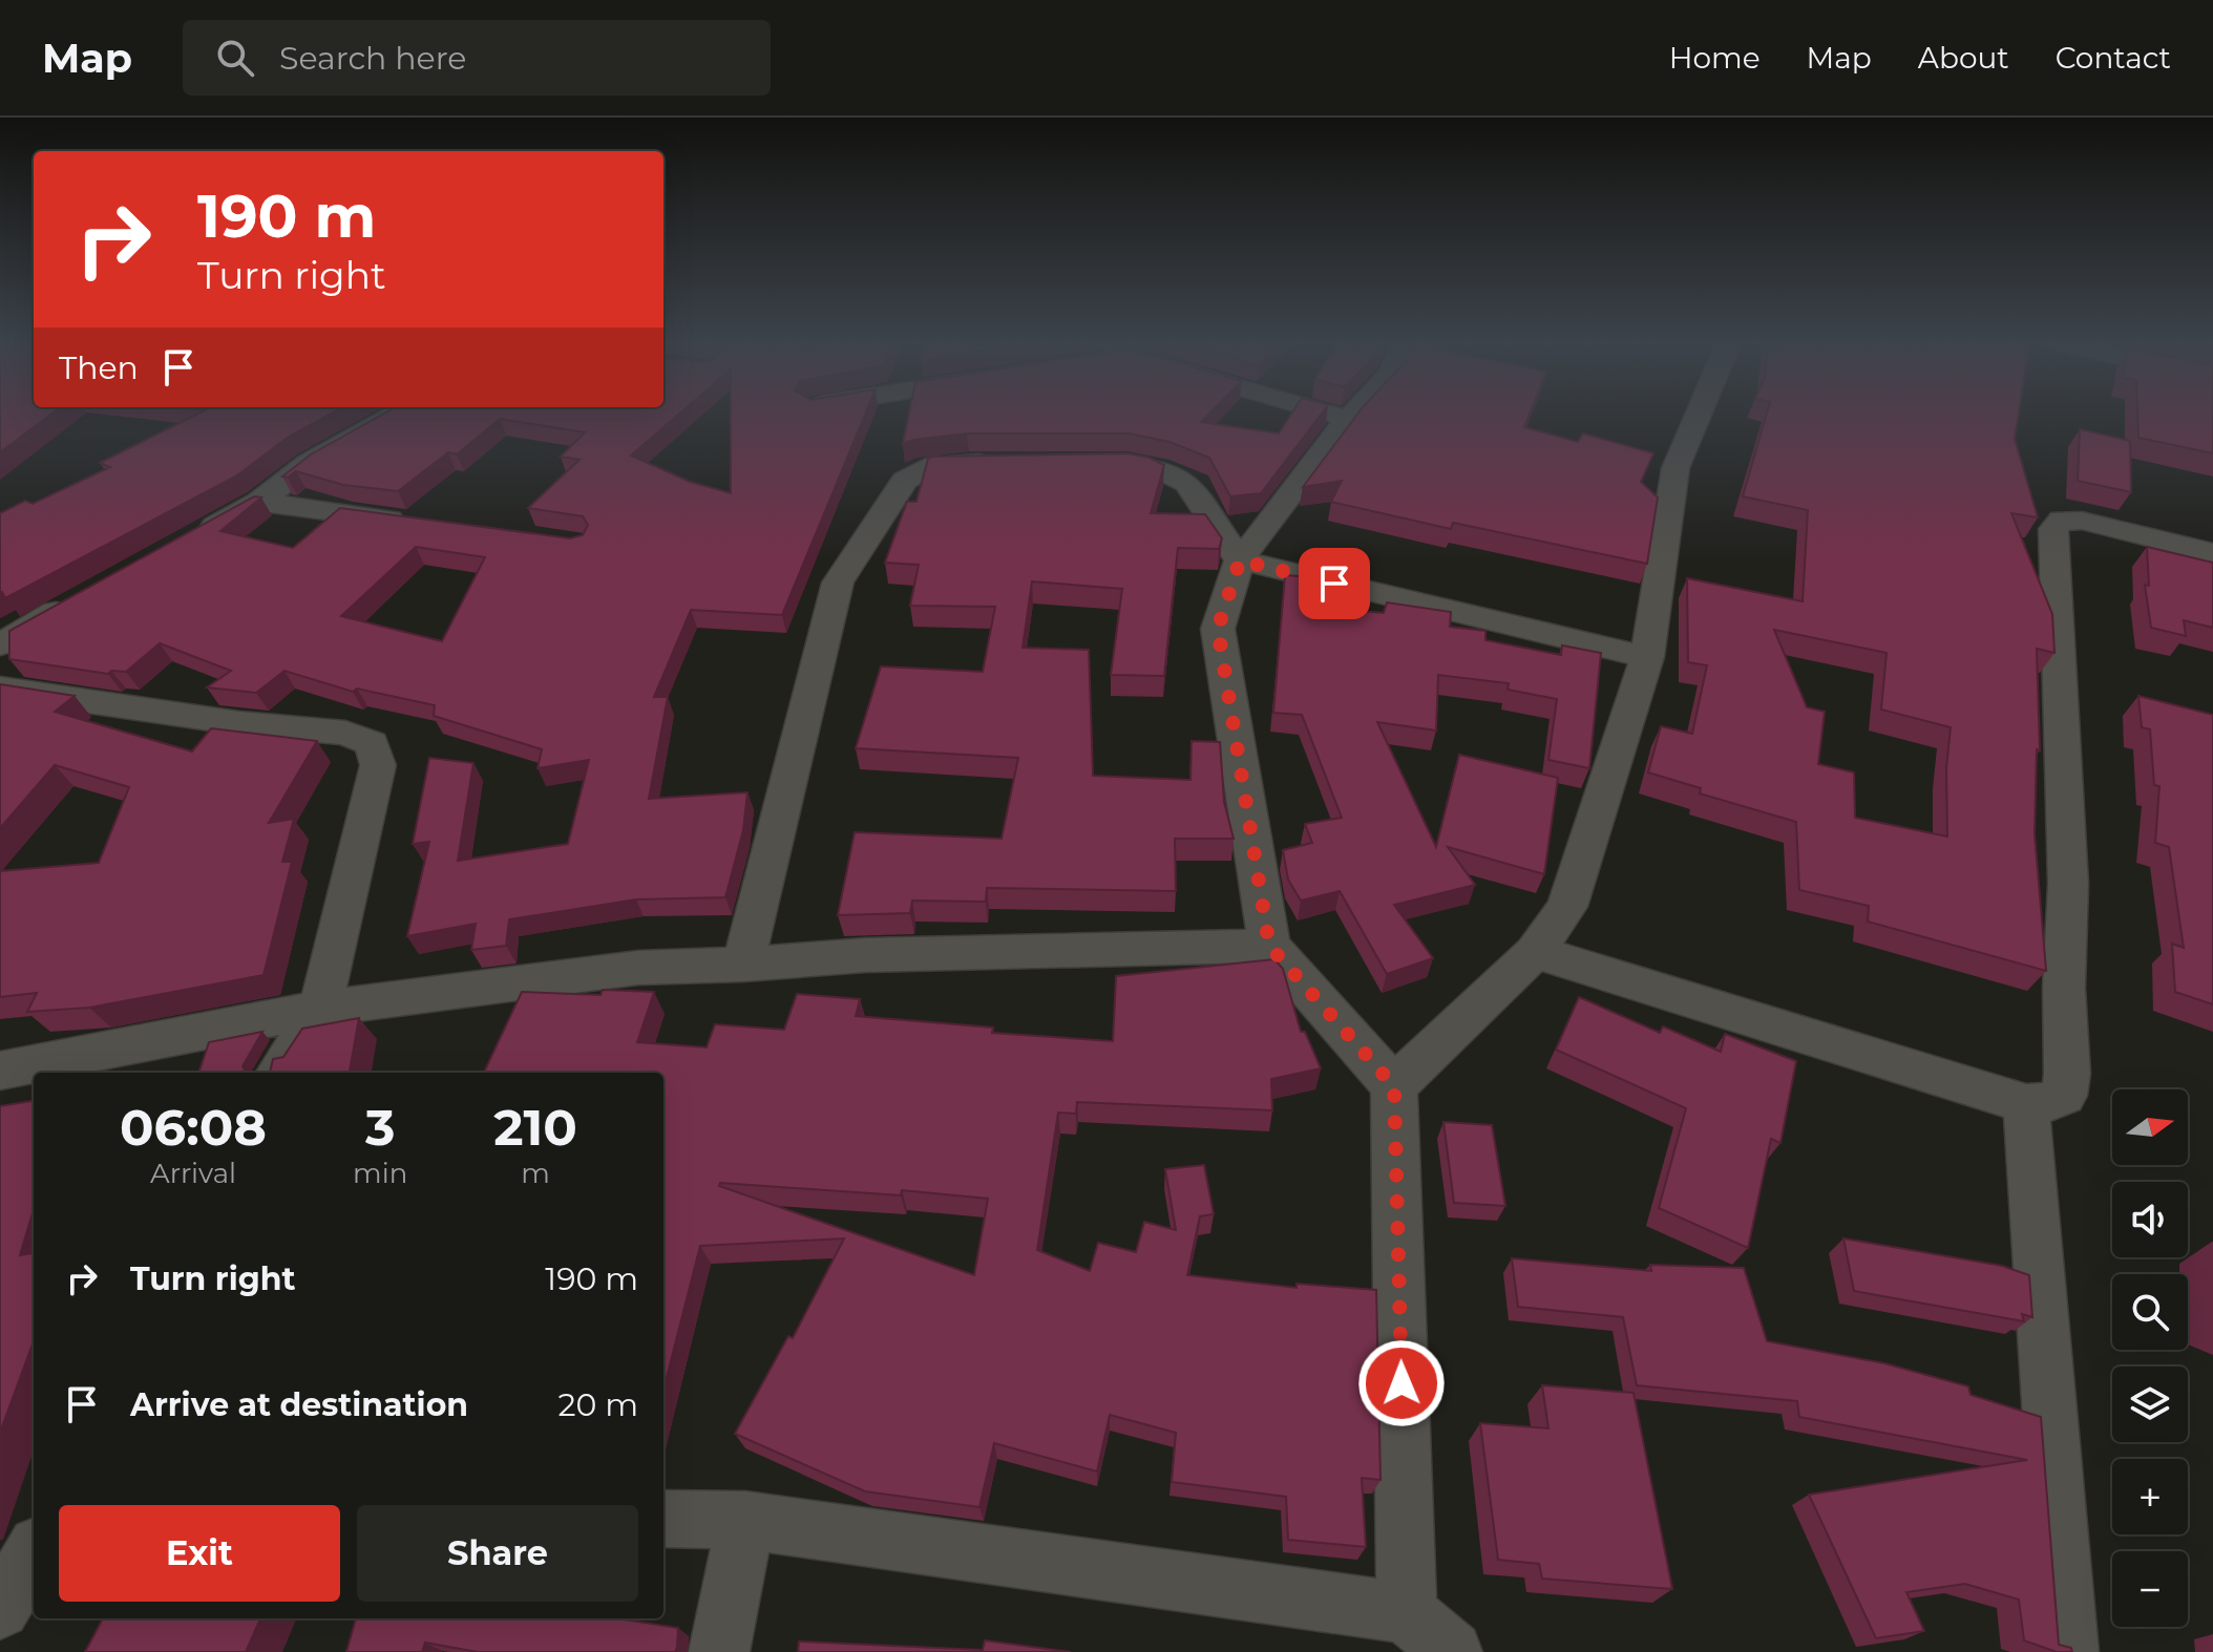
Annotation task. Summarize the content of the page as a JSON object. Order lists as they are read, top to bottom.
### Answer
{
  "north": "right",
  "page": {
    "header": "Map",
    "search": "Search here",
    "nav": [
      "Home",
      "Map",
      "About",
      "Contact"
    ],
    "turn": ["190 m", "Turn right"],
    "then": "Then",
    "eta": [
      "06:08",
      "Arrival",
      "3",
      "min",
      "210",
      "m"
    ],
    "map_buttons": ["+", "−"],
    "list": [
      {
        "name": "Turn right",
        "value": "190 m"
      },
      {
        "name": "Arrive at destination",
        "value": "20 m"
      }
    ],
    "buttons": ["Exit", "Share"]
  }
}
